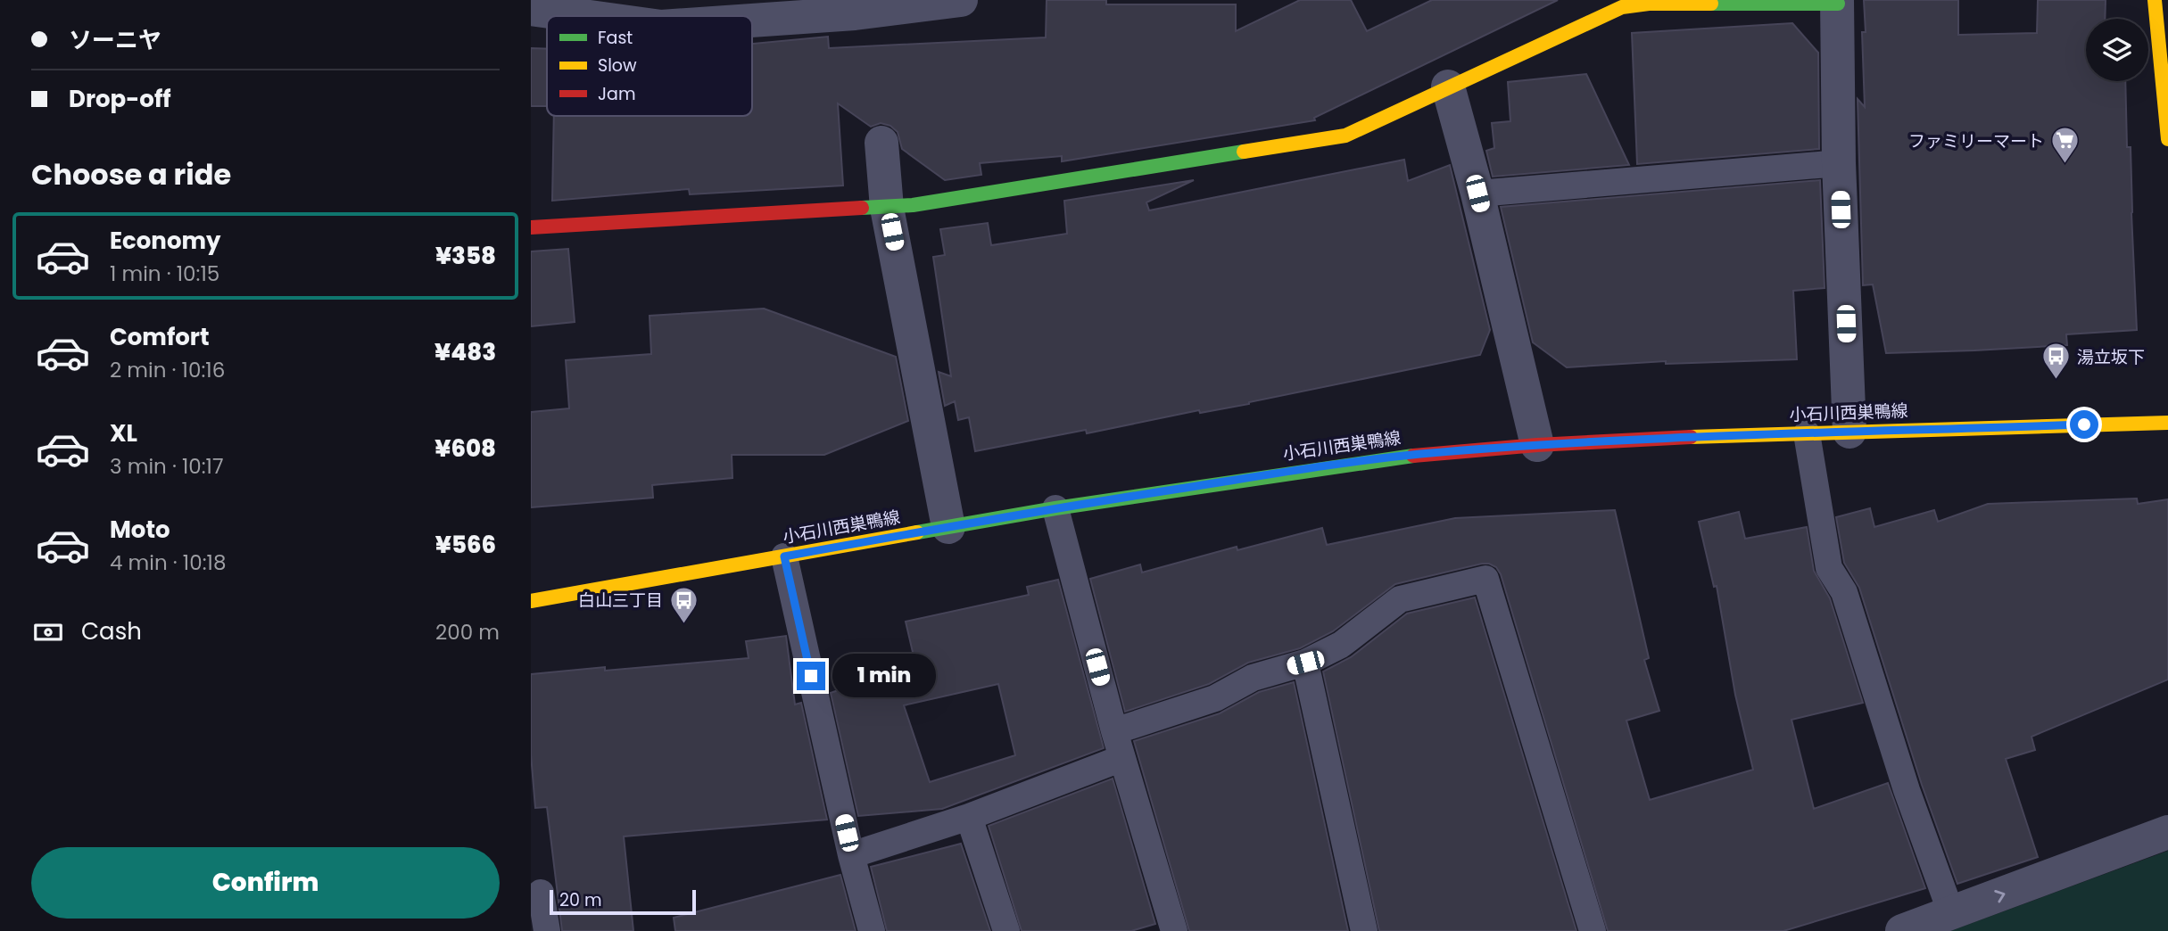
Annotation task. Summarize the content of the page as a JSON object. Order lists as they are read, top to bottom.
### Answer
{
  "streets": {
    "main road": ["小石川西巣鴨線"]
  },
  "places": {
    "supermarket": ["ファミリーマート"],
    "bus stop": ["湯立坂下", "白山三丁目"]
  },
  "legend": ["Fast", "Slow", "Jam"],
  "scale_bar": "20 m",
  "page": {
    "banner": ["ソーニヤ", "Drop-off"],
    "heading": "Choose a ride",
    "list": [
      {
        "name": "Economy",
        "note": "1 min · 10:15",
        "value": "¥358"
      },
      {
        "name": "Comfort",
        "note": "2 min · 10:16",
        "value": "¥483"
      },
      {
        "name": "XL",
        "note": "3 min · 10:17",
        "value": "¥608"
      },
      {
        "name": "Moto",
        "note": "4 min · 10:18",
        "value": "¥566"
      }
    ],
    "pay": ["Cash", "200 m"],
    "bubble": "1 min",
    "buttons": "Confirm",
    "scale": "20 m"
  }
}
